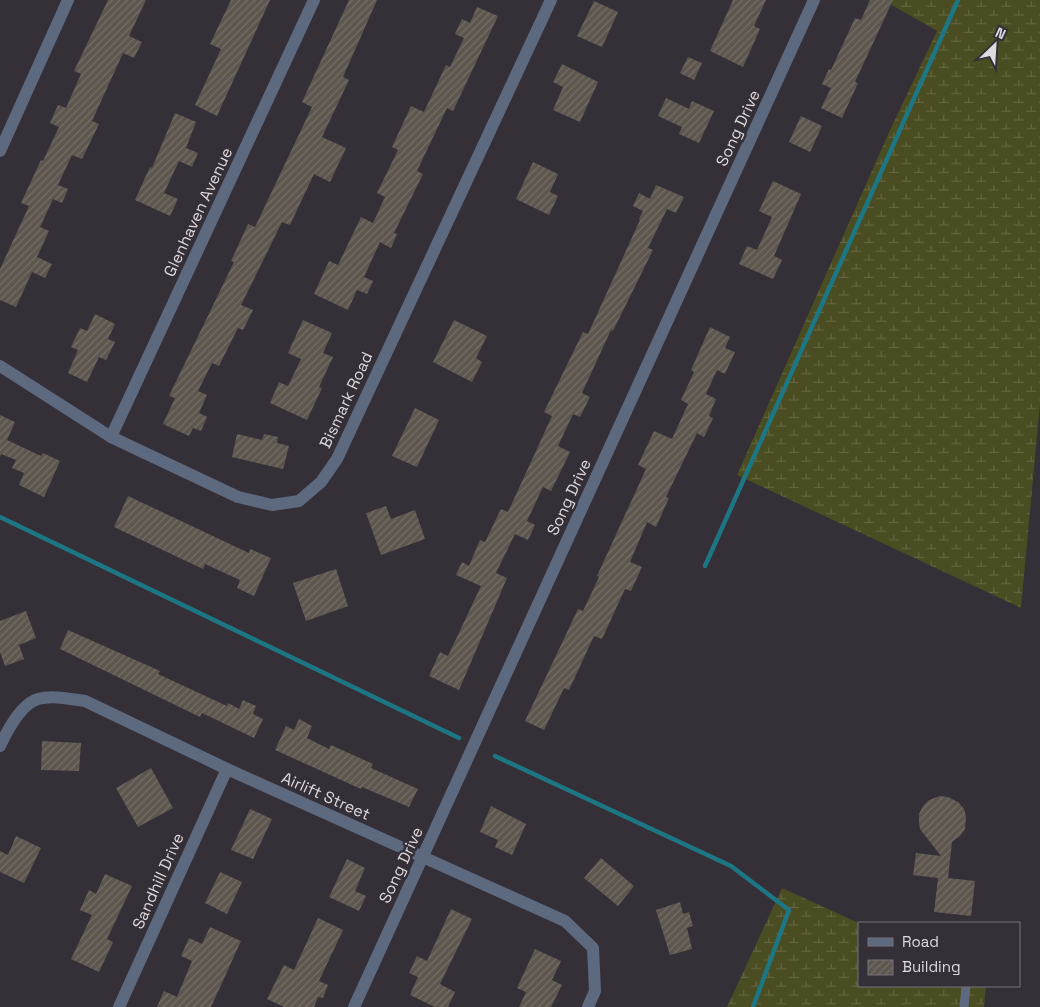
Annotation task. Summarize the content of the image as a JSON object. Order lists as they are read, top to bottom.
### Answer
{
  "streets": {
    "street": [
      "Song Drive",
      "Glenhaven Avenue",
      "Bismark Road",
      "Airlift Street",
      "Sandhill Drive"
    ]
  },
  "crossings": [
    ["Song Drive", "Airlift Street"],
    ["Glenhaven Avenue", "Bismark Road"],
    ["Airlift Street", "Sandhill Drive"]
  ],
  "legend": ["Road", "Building"],
  "north": "top right"
}
